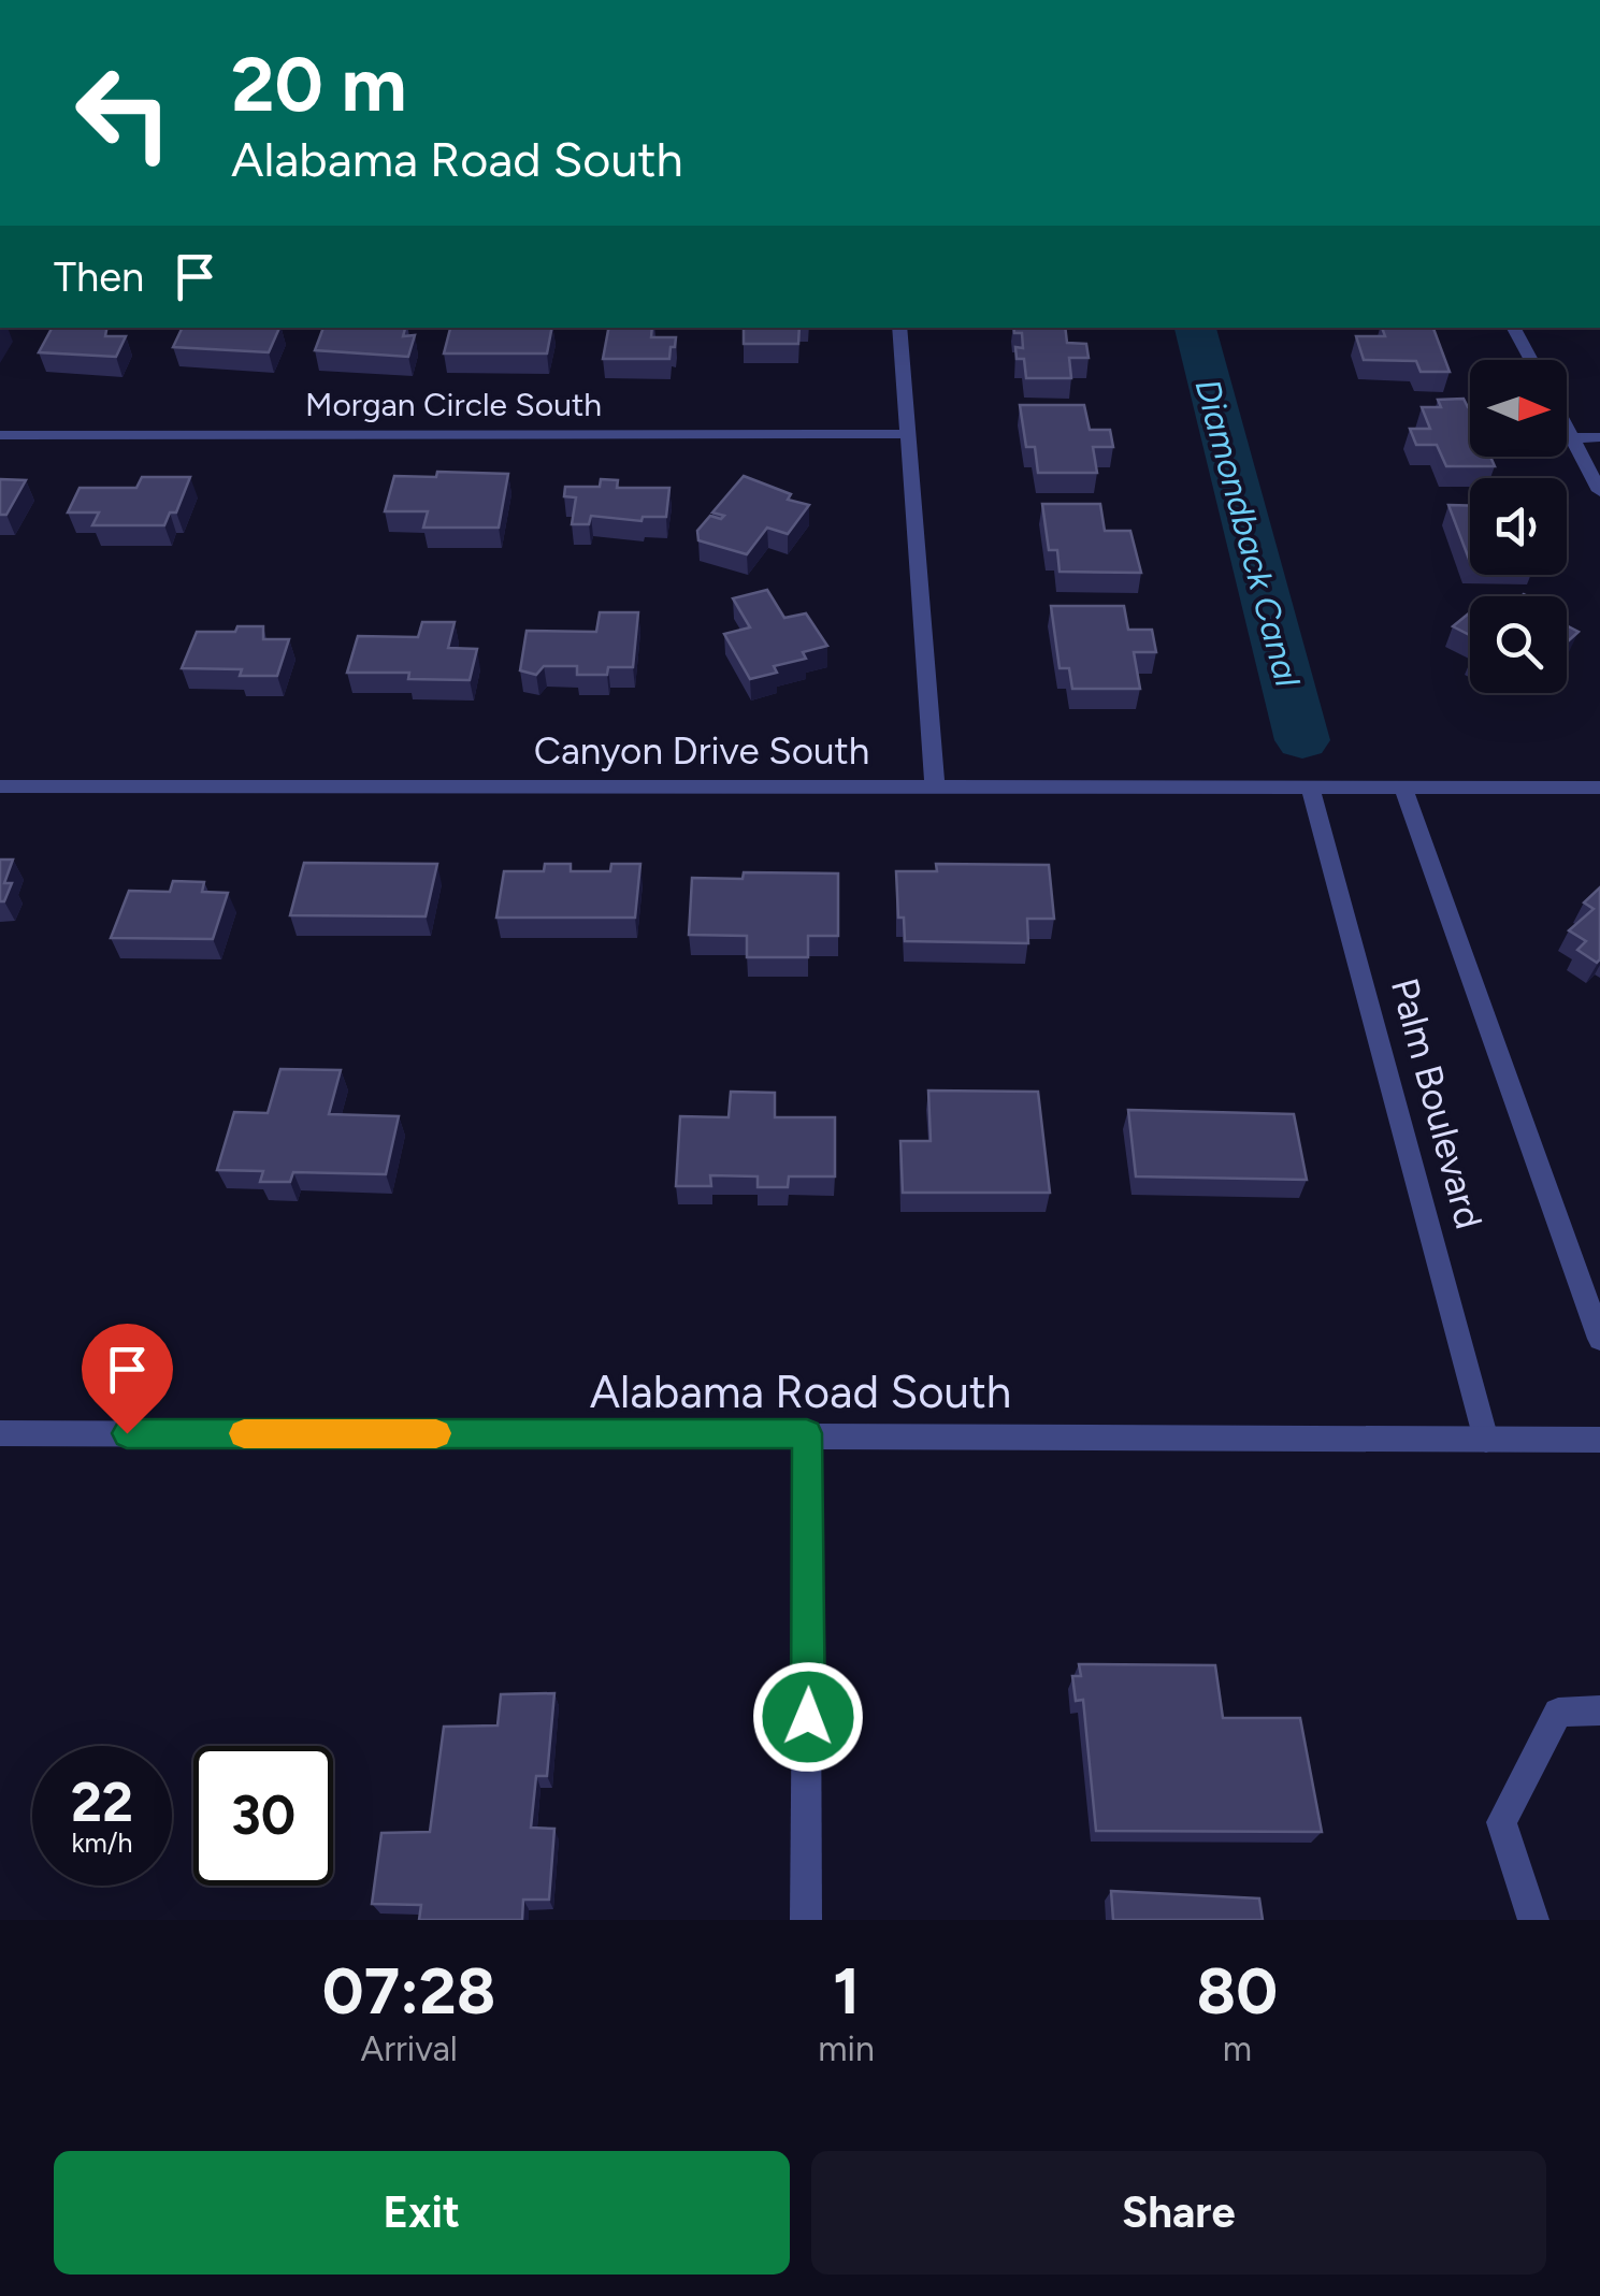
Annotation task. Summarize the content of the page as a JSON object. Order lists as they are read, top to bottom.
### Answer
{
  "streets": {
    "street": [
      "Morgan Circle South",
      "Canyon Drive South",
      "Palm Boulevard",
      "Alabama Road South"
    ]
  },
  "crossings": [
    ["Canyon Drive South", "Palm Boulevard"],
    ["Palm Boulevard", "Alabama Road South"]
  ],
  "water": ["Diamondback Canal"],
  "north": "right",
  "page": {
    "turn": ["20 m", "Alabama Road South"],
    "then": "Then",
    "speed": "22 km/h",
    "limit": "30",
    "eta": [
      "07:28",
      "Arrival",
      "1",
      "min",
      "80",
      "m"
    ],
    "buttons": ["Exit", "Share"]
  }
}
